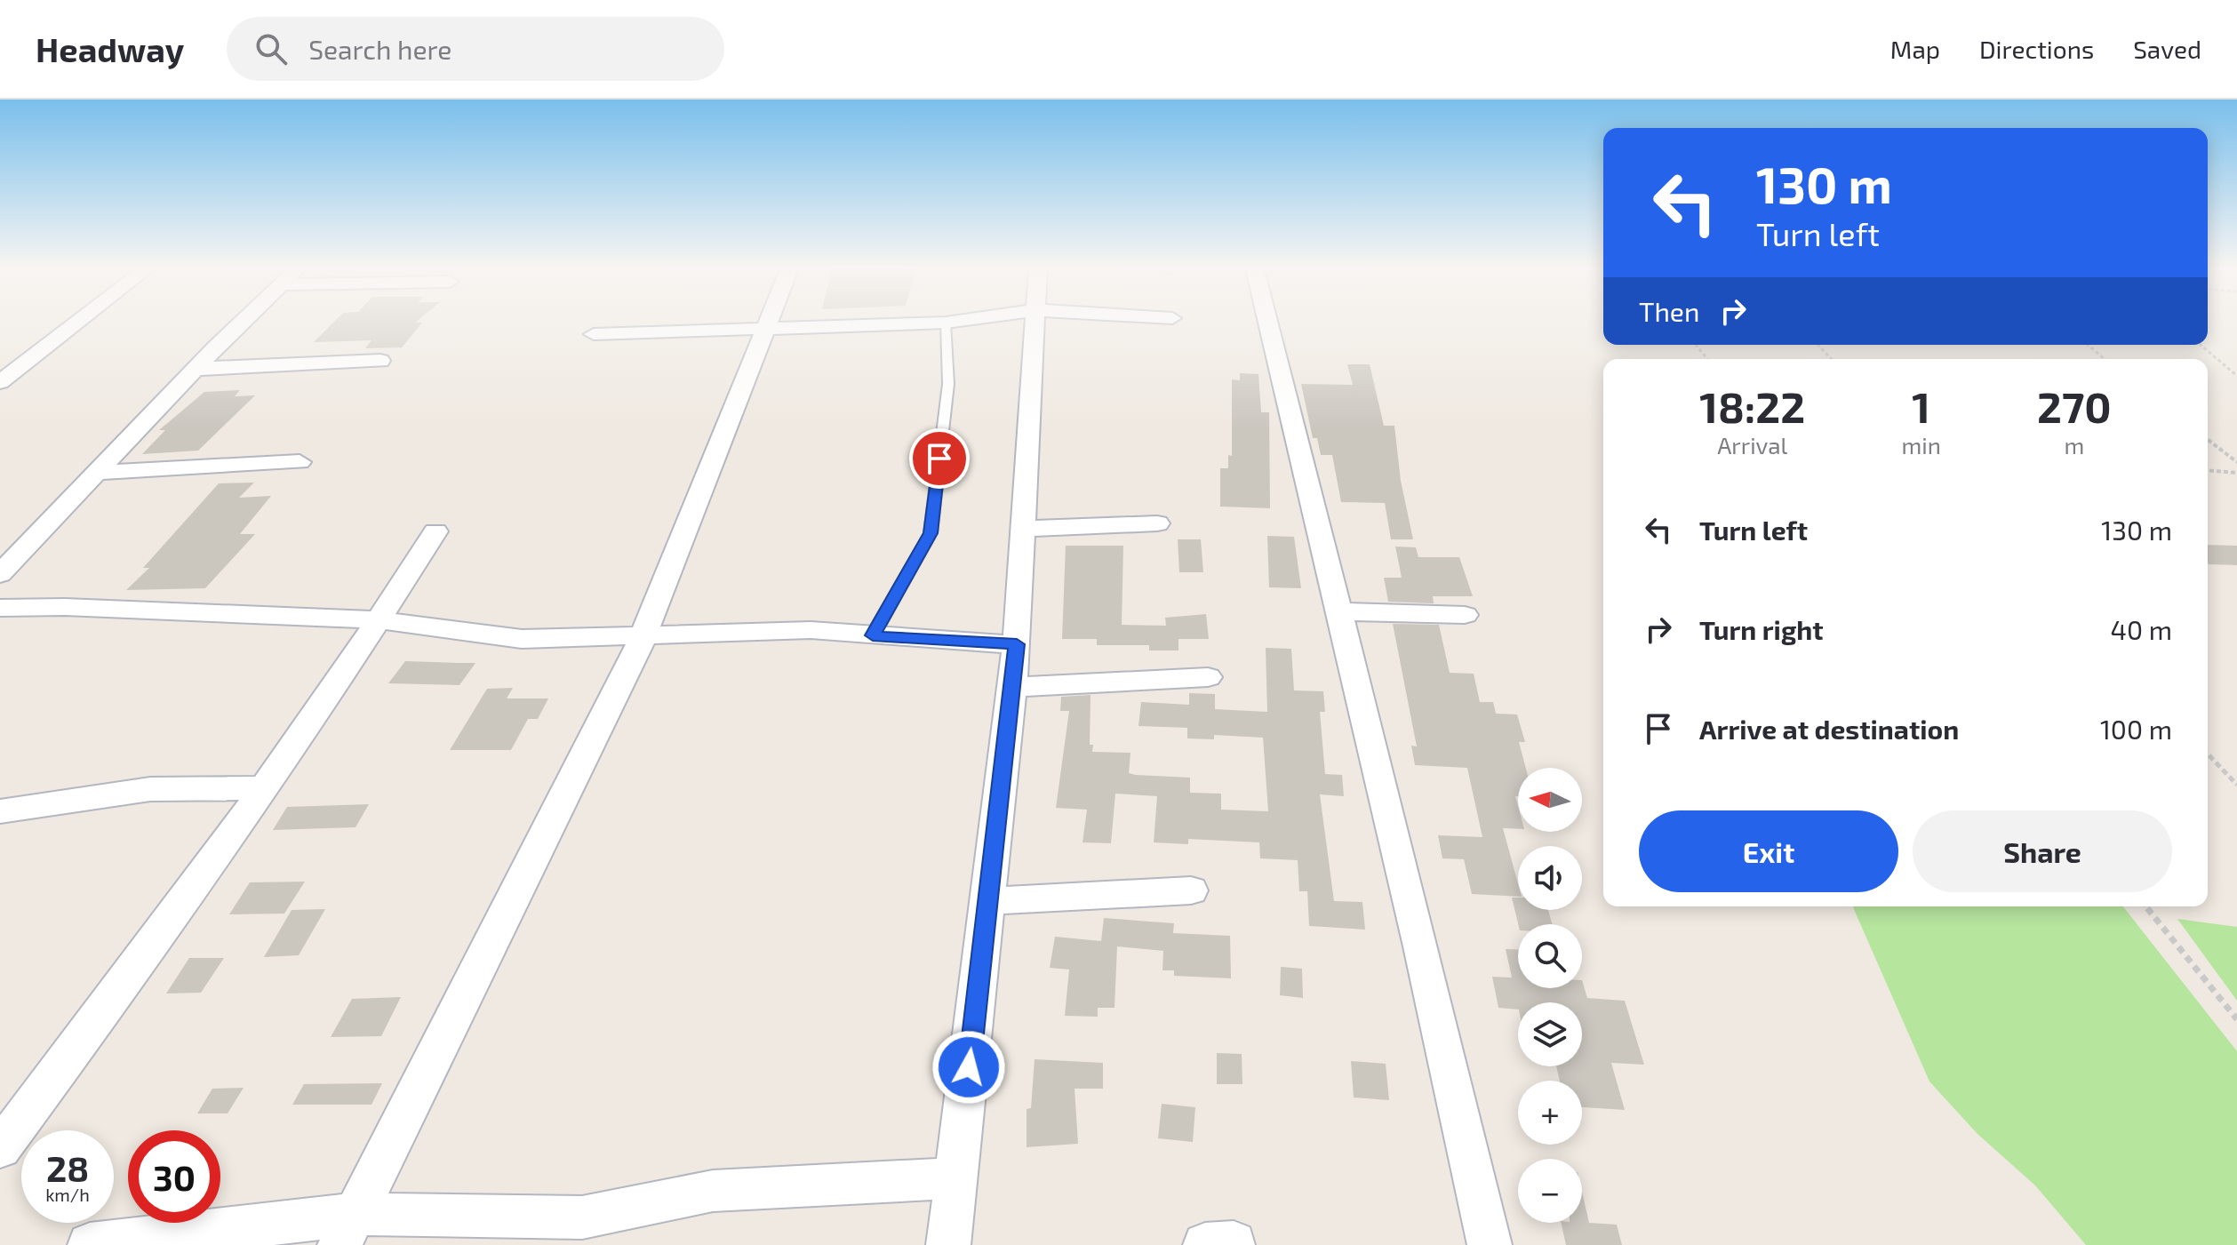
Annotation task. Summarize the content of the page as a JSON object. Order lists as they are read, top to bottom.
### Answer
{
  "north": "left",
  "page": {
    "header": "Headway",
    "search": "Search here",
    "nav": ["Map", "Directions", "Saved"],
    "turn": ["130 m", "Turn left"],
    "then": "Then",
    "eta": [
      "18:22",
      "Arrival",
      "1",
      "min",
      "270",
      "m"
    ],
    "list": [
      {
        "name": "Turn left",
        "value": "130 m"
      },
      {
        "name": "Turn right",
        "value": "40 m"
      },
      {
        "name": "Arrive at destination",
        "value": "100 m"
      }
    ],
    "map_buttons": ["+", "−"],
    "buttons": ["Exit", "Share"],
    "speed": "28 km/h",
    "limit": "30"
  }
}
